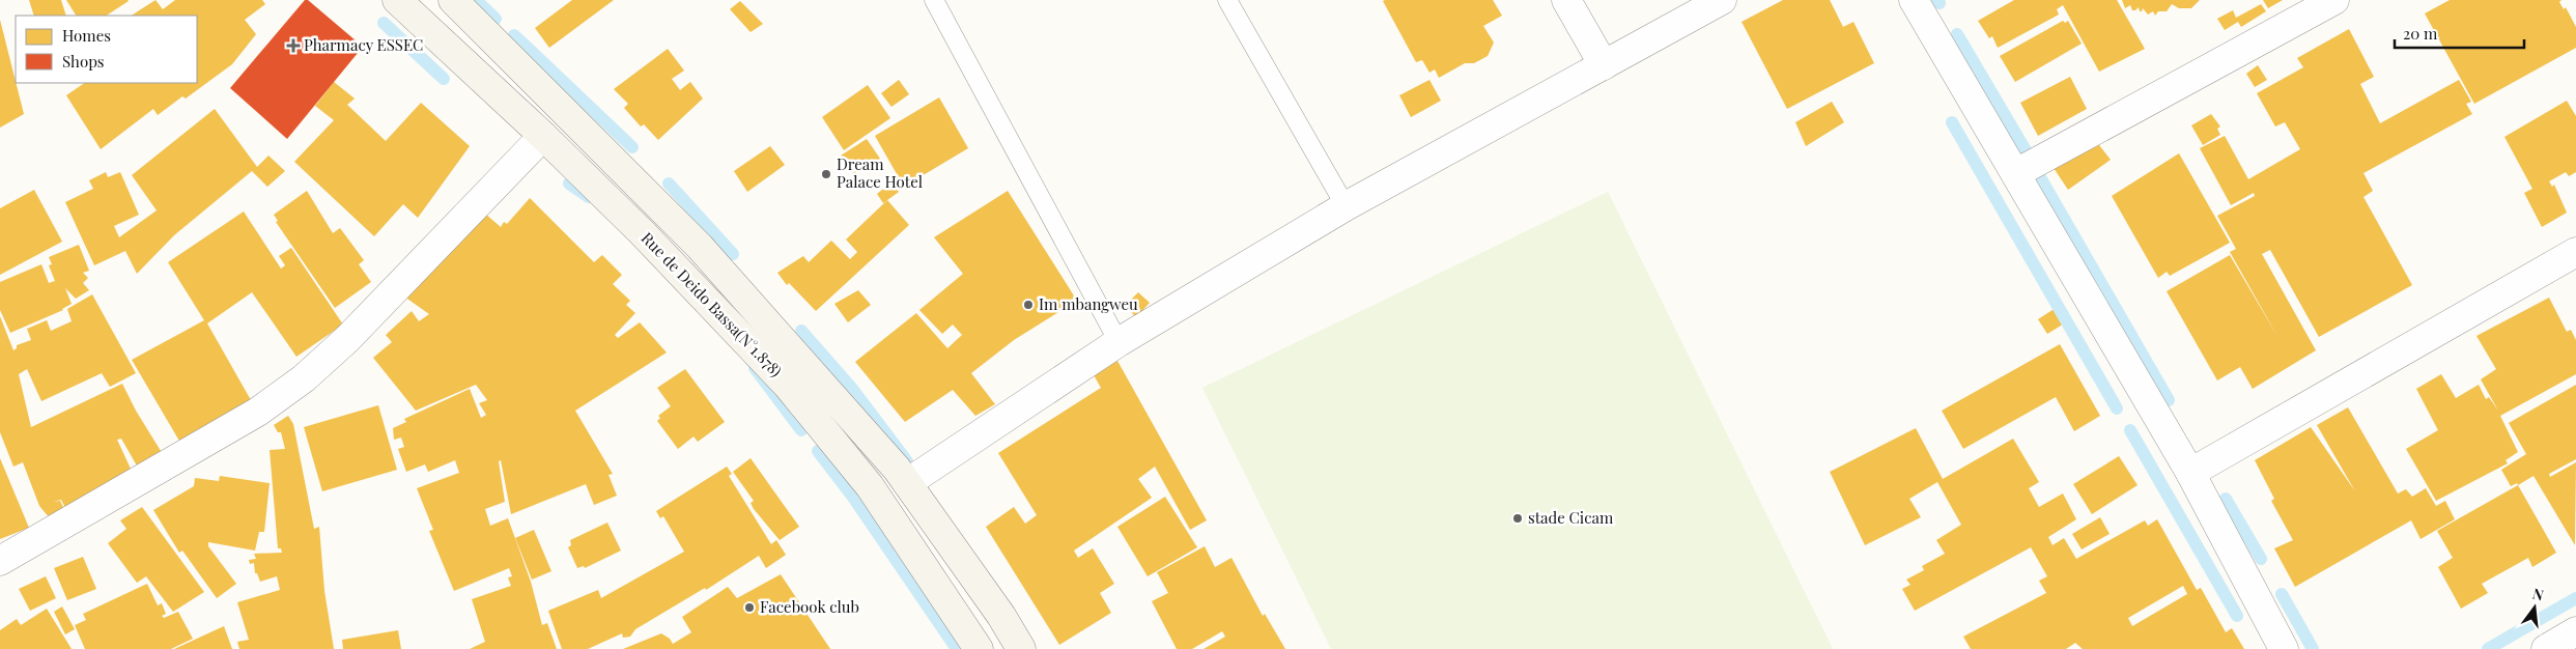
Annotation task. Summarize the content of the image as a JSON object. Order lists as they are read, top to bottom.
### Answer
{
  "streets": {
    "main road": ["Rue de Deido Bassa(N°1.878)"]
  },
  "places": {
    "health": ["Pharmacy ESSEC"],
    "other": [
      "Dream Palace Hotel",
      "Im mbangweu",
      "stade Cicam",
      "Facebook club"
    ]
  },
  "legend": ["Homes", "Shops"],
  "scale_bar": "20 m",
  "north": "top"
}
